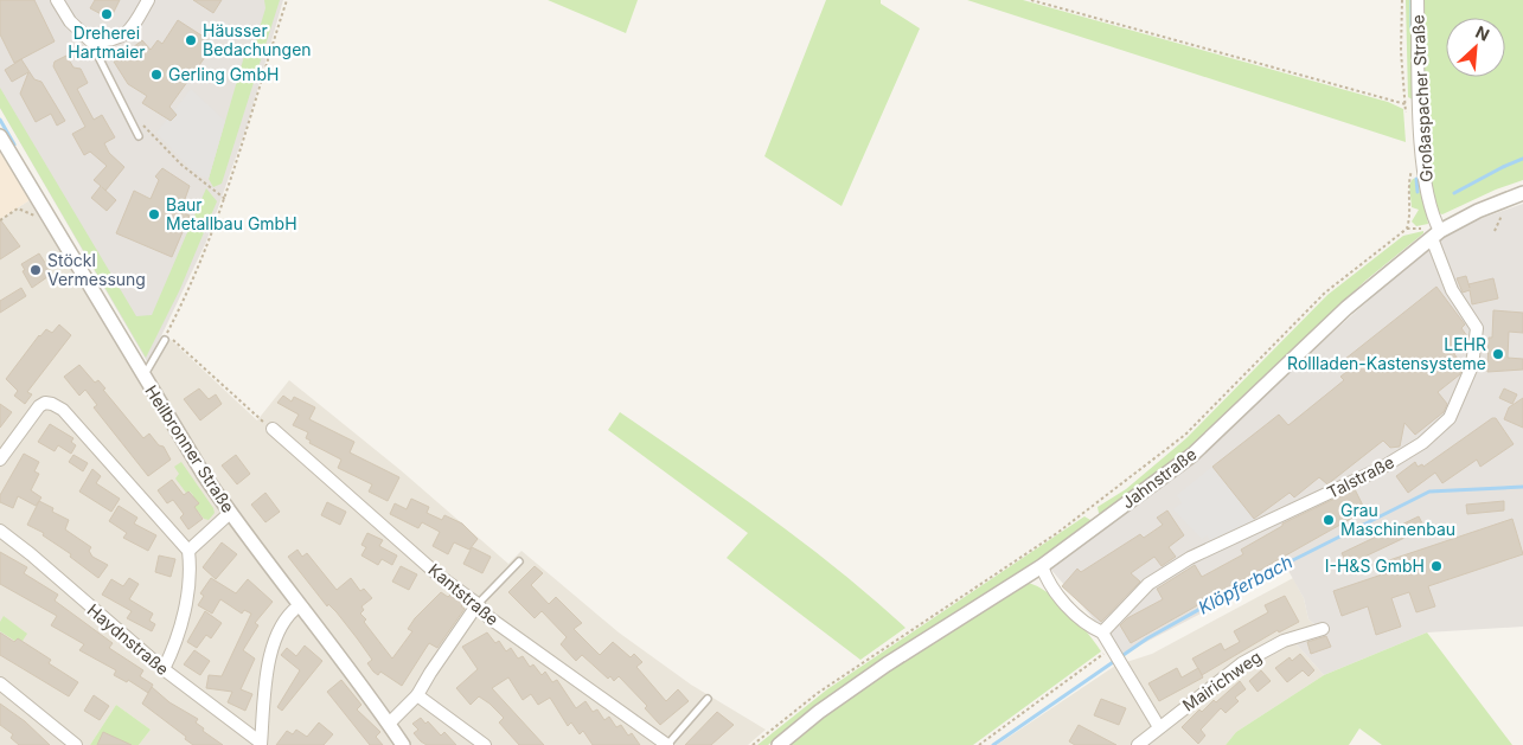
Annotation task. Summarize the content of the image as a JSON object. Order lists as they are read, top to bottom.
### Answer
{
  "streets": {
    "street": [
      "Großaspacher Straße",
      "Heilbronner Straße",
      "Talstraße",
      "Jahnstraße",
      "Kantstraße",
      "Haydnstraße",
      "Mairichweg"
    ]
  },
  "crossings": [
    ["Großaspacher Straße", "Talstraße"],
    ["Großaspacher Straße", "Jahnstraße"],
    ["Talstraße", "Jahnstraße"]
  ],
  "water": ["Klöpferbach"],
  "places": [
    "Dreherei Hartmaier",
    "Häusser Bedachungen",
    "Gerling GmbH",
    "Baur Metallbau GmbH",
    "Stöckl Vermessung",
    "LEHR Rollladen-Kastensysteme",
    "Grau Maschinenbau",
    "I-H&S GmbH"
  ],
  "north": "top right"
}
